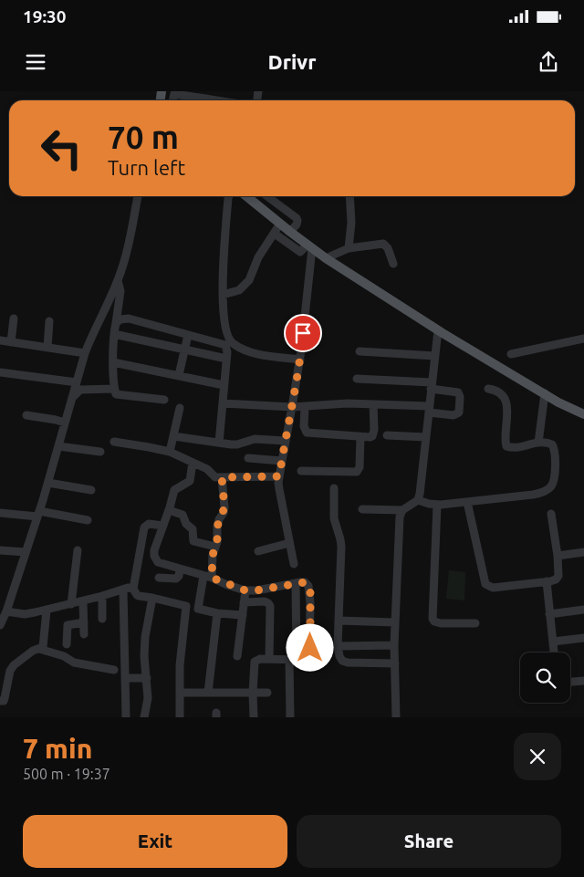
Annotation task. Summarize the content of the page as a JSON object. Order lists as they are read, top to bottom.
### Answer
{
  "page": {
    "status": "19:30",
    "header": "Drivr",
    "turn": ["70 m", "Turn left"],
    "heading": ["7 min", "500 m · 19:37"],
    "buttons": ["Exit", "Share"]
  }
}
